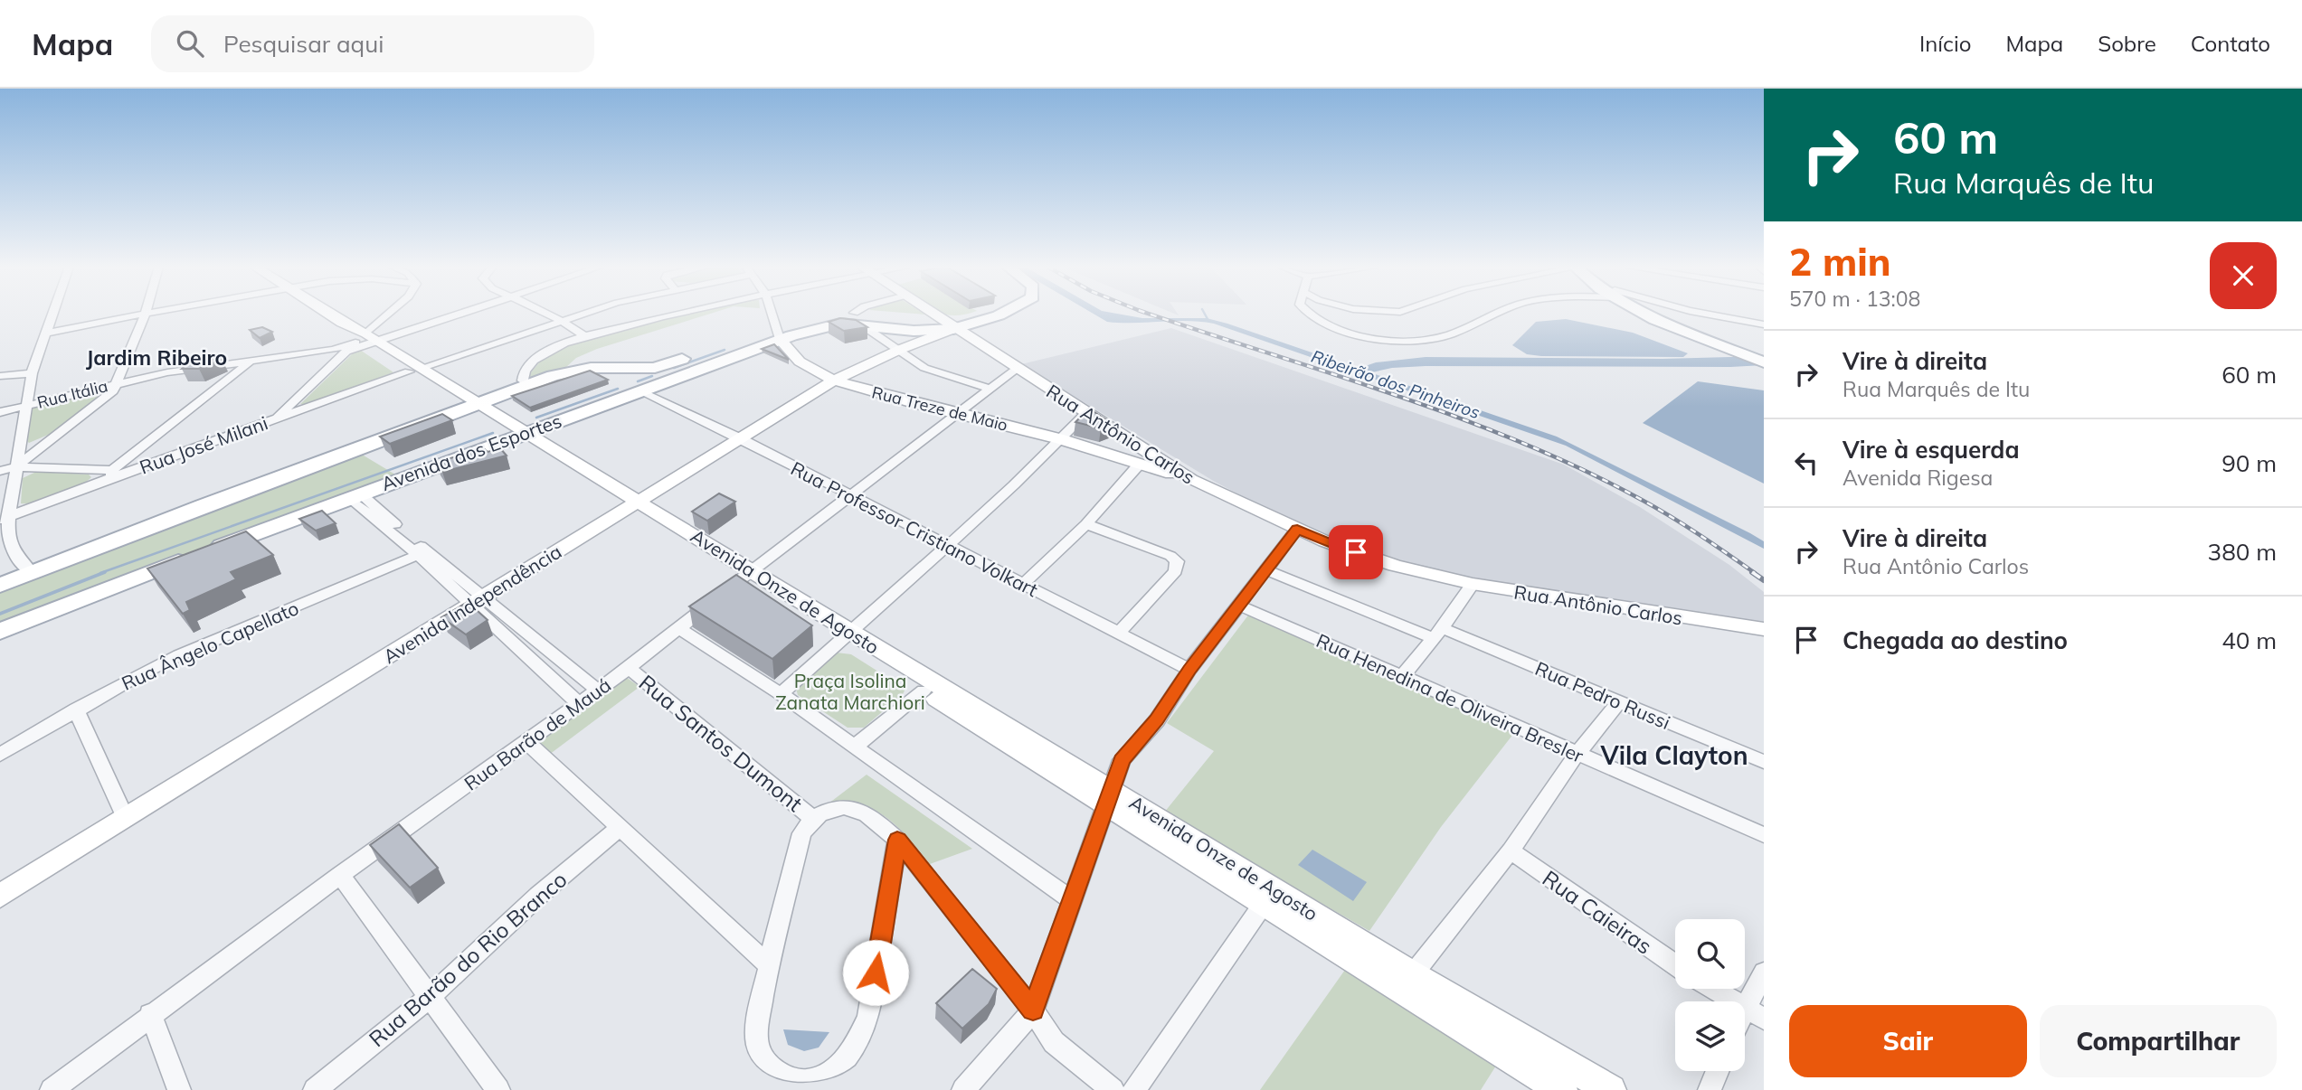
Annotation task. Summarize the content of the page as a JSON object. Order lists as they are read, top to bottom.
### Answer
{
  "streets": {
    "main road": [
      "Rua Treze de Maio",
      "Rua Antônio Carlos",
      "Avenida dos Esportes",
      "Avenida Onze de Agosto",
      "Avenida Independência"
    ],
    "street": [
      "Rua Itália",
      "Rua José Milani",
      "Rua Professor Cristiano Volkart",
      "Rua Ângelo Capellato",
      "Rua Pedro Russi",
      "Rua Henedina de Oliveira Bresler",
      "Rua Barão de Mauá",
      "Rua Santos Dumont",
      "Rua Caieiras",
      "Rua Barão do Rio Branco"
    ]
  },
  "crossings": [
    ["Rua Itália", "Avenida Onze de Agosto"],
    ["Rua Treze de Maio", "Rua Antônio Carlos"],
    ["Rua Treze de Maio", "Avenida dos Esportes"],
    ["Rua Treze de Maio", "Avenida Independência"],
    ["Rua Treze de Maio", "Rua Barão de Mauá"],
    ["Rua Antônio Carlos", "Avenida dos Esportes"],
    ["Rua Antônio Carlos", "Avenida Independência"],
    ["Rua Antônio Carlos", "Rua Barão de Mauá"],
    ["Rua José Milani", "Avenida Onze de Agosto"],
    ["Avenida dos Esportes", "Rua Professor Cristiano Volkart"],
    ["Avenida dos Esportes", "Avenida Onze de Agosto"],
    ["Avenida dos Esportes", "Avenida Independência"],
    ["Rua Professor Cristiano Volkart", "Avenida Independência"],
    ["Rua Professor Cristiano Volkart", "Rua Barão de Mauá"],
    ["Avenida Onze de Agosto", "Avenida Independência"],
    ["Avenida Onze de Agosto", "Rua Barão de Mauá"],
    ["Rua Barão de Mauá", "Rua Santos Dumont"]
  ],
  "districts": ["Jardim Ribeiro", "Vila Clayton"],
  "water": ["Ribeirão dos Pinheiros"],
  "parks": ["Praça Isolina Zanata Marchiori"],
  "page": {
    "header": "Mapa",
    "search": "Pesquisar aqui",
    "nav": [
      "Início",
      "Mapa",
      "Sobre",
      "Contato"
    ],
    "turn": ["60 m", "Rua Marquês de Itu"],
    "heading": ["2 min", "570 m · 13:08"],
    "list": [
      {
        "name": "Vire à direita",
        "note": "Rua Marquês de Itu",
        "value": "60 m"
      },
      {
        "name": "Vire à esquerda",
        "note": "Avenida Rigesa",
        "value": "90 m"
      },
      {
        "name": "Vire à direita",
        "note": "Rua Antônio Carlos",
        "value": "380 m"
      },
      {
        "name": "Chegada ao destino",
        "value": "40 m"
      }
    ],
    "buttons": ["Sair", "Compartilhar"]
  }
}
